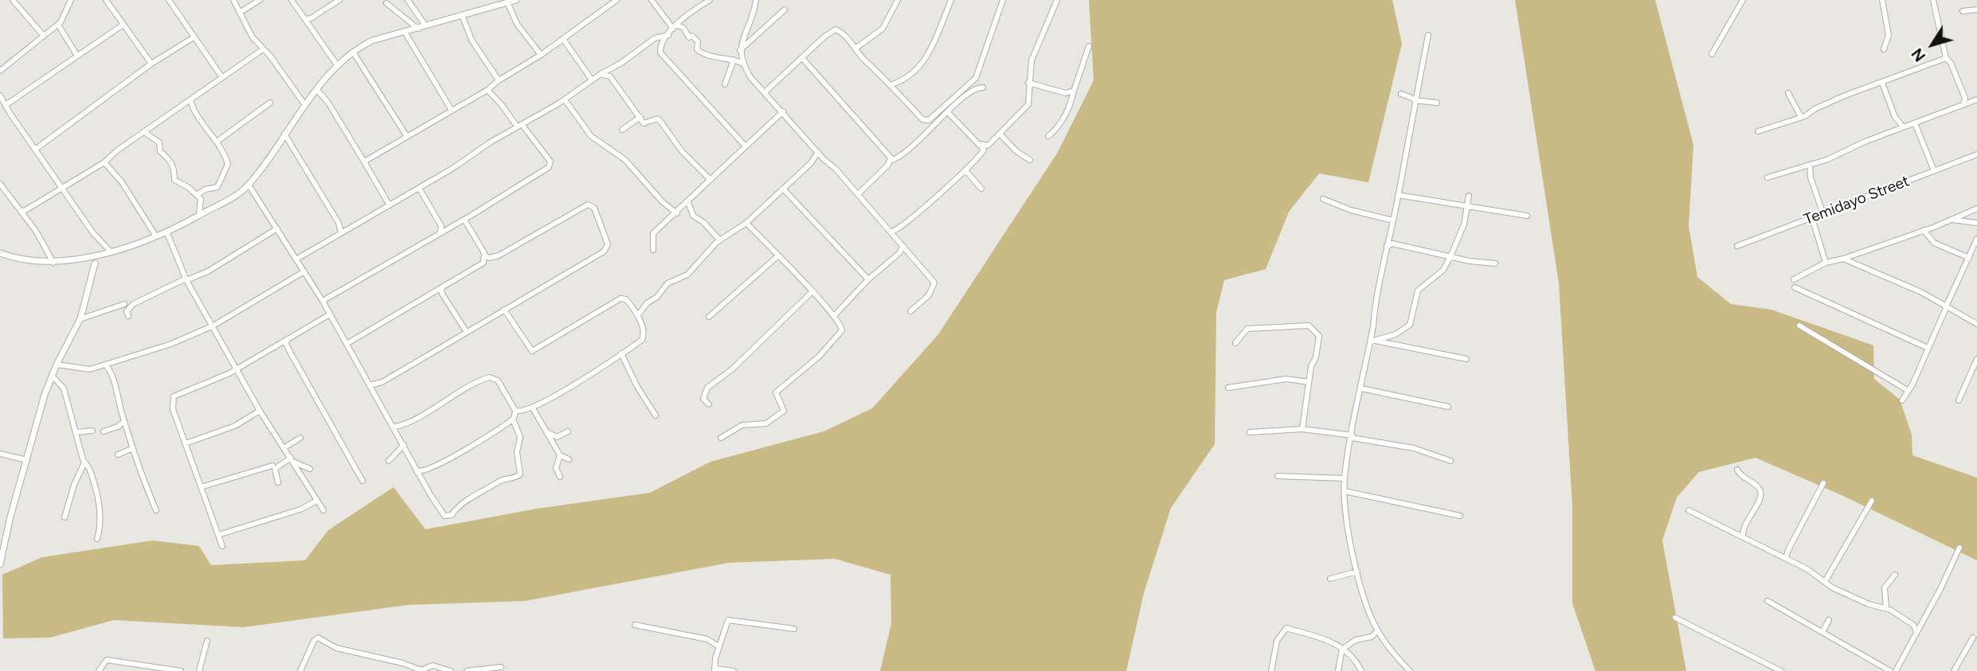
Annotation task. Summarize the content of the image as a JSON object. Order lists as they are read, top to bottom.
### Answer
{
  "streets": {
    "street": ["Temidayo Street"]
  },
  "north": "bottom left"
}
